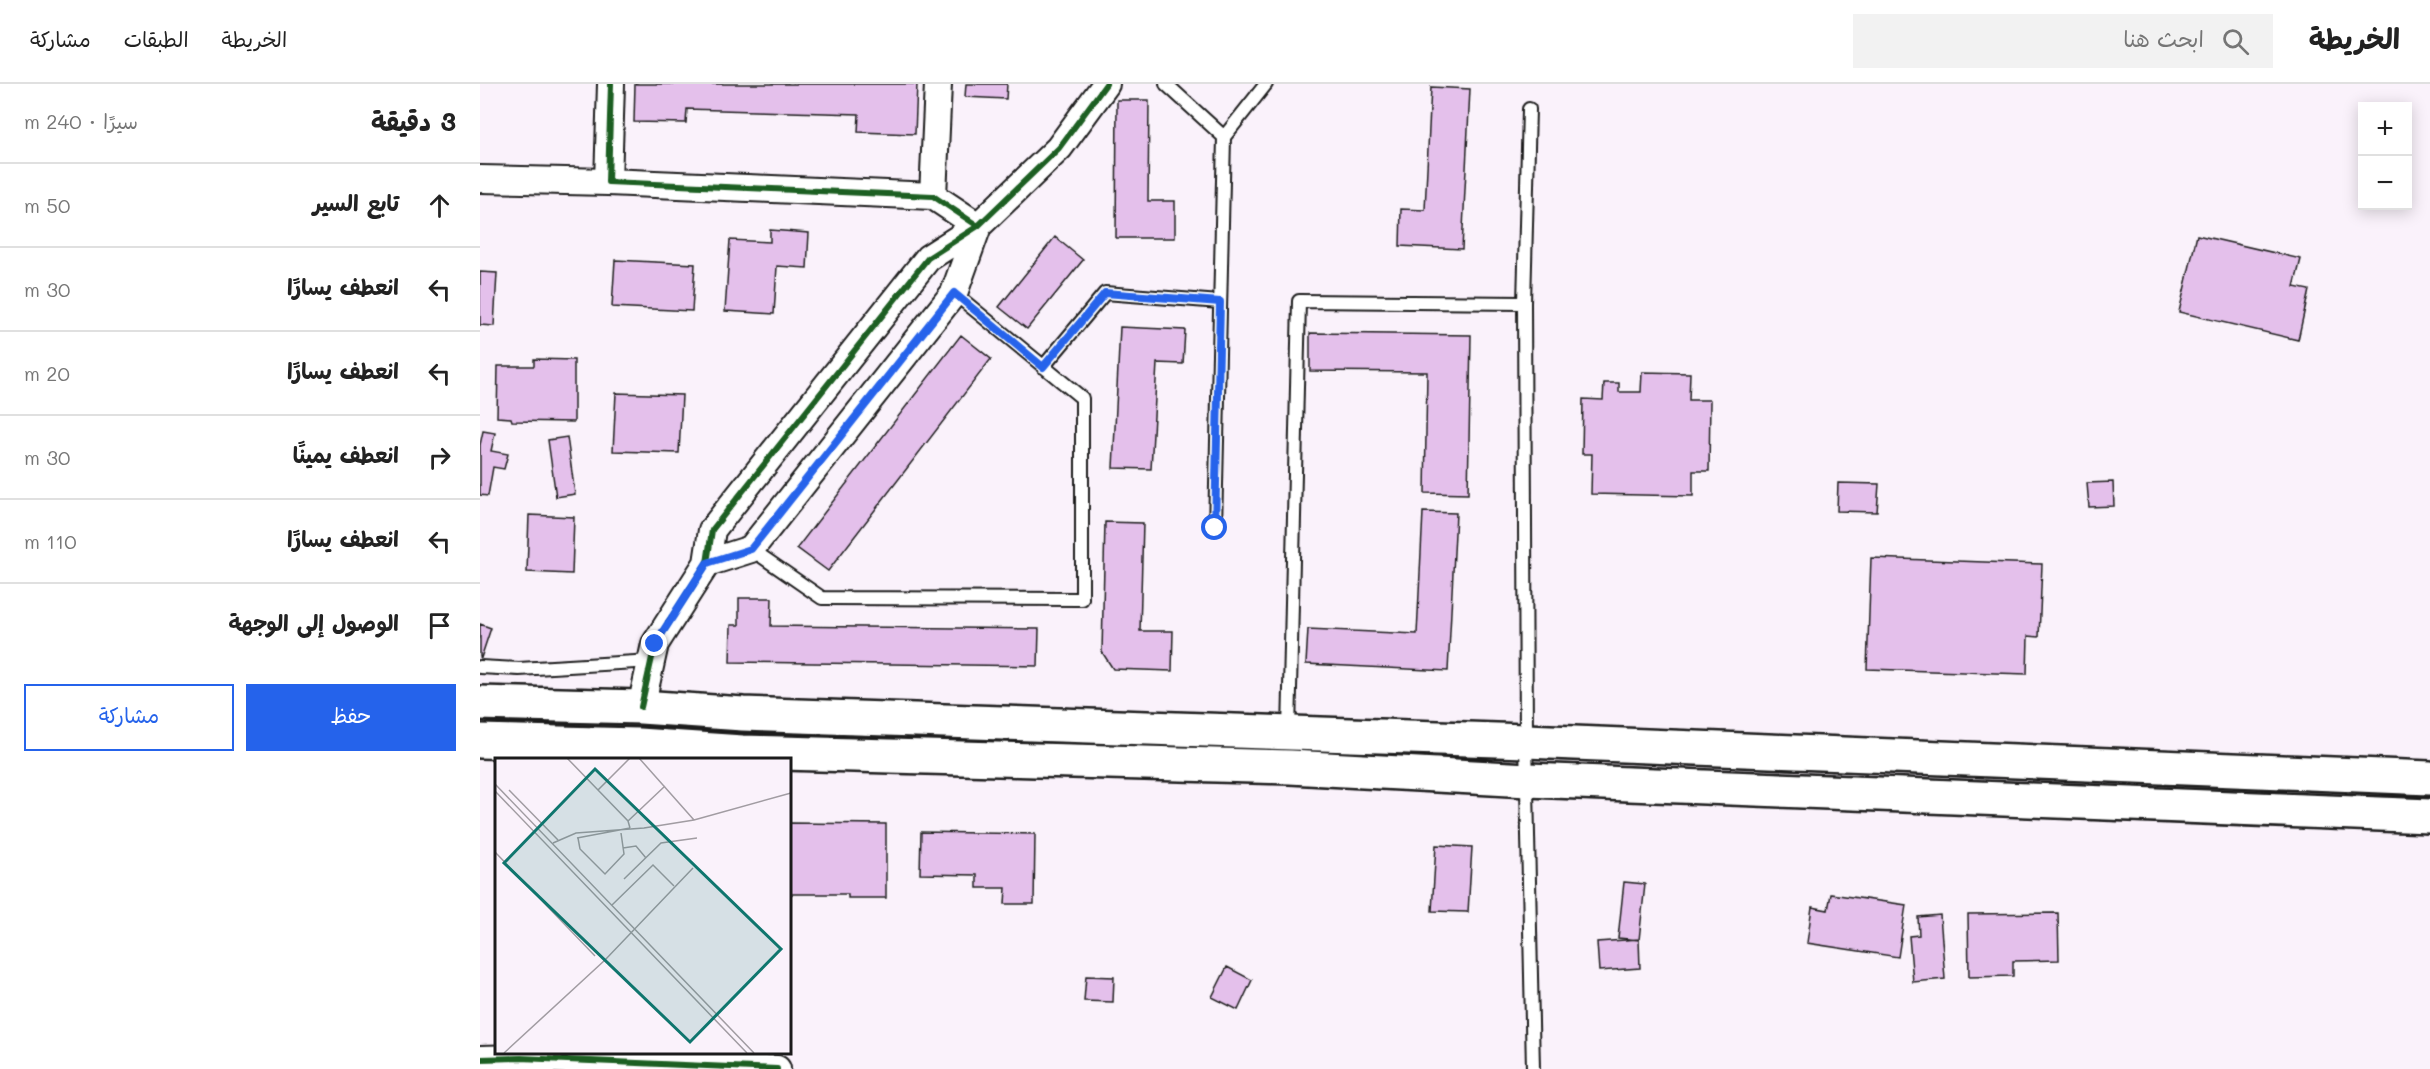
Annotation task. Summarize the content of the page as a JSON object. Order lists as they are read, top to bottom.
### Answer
{
  "page": {
    "header": "الخريطة",
    "search": "ابحث هنا",
    "nav": ["الخريطة", "الطبقات", "مشاركة"],
    "heading": ["3 دقيقة", "سيرًا · 240 m"],
    "map_buttons": ["+", "−"],
    "list": [
      ["تابع السير", "50 m"],
      ["انعطف يسارًا", "30 m"],
      ["انعطف يسارًا", "20 m"],
      ["انعطف يمينًا", "30 m"],
      ["انعطف يسارًا", "110 m"],
      "الوصول إلى الوجهة"
    ],
    "buttons": ["حفظ", "مشاركة"]
  }
}
